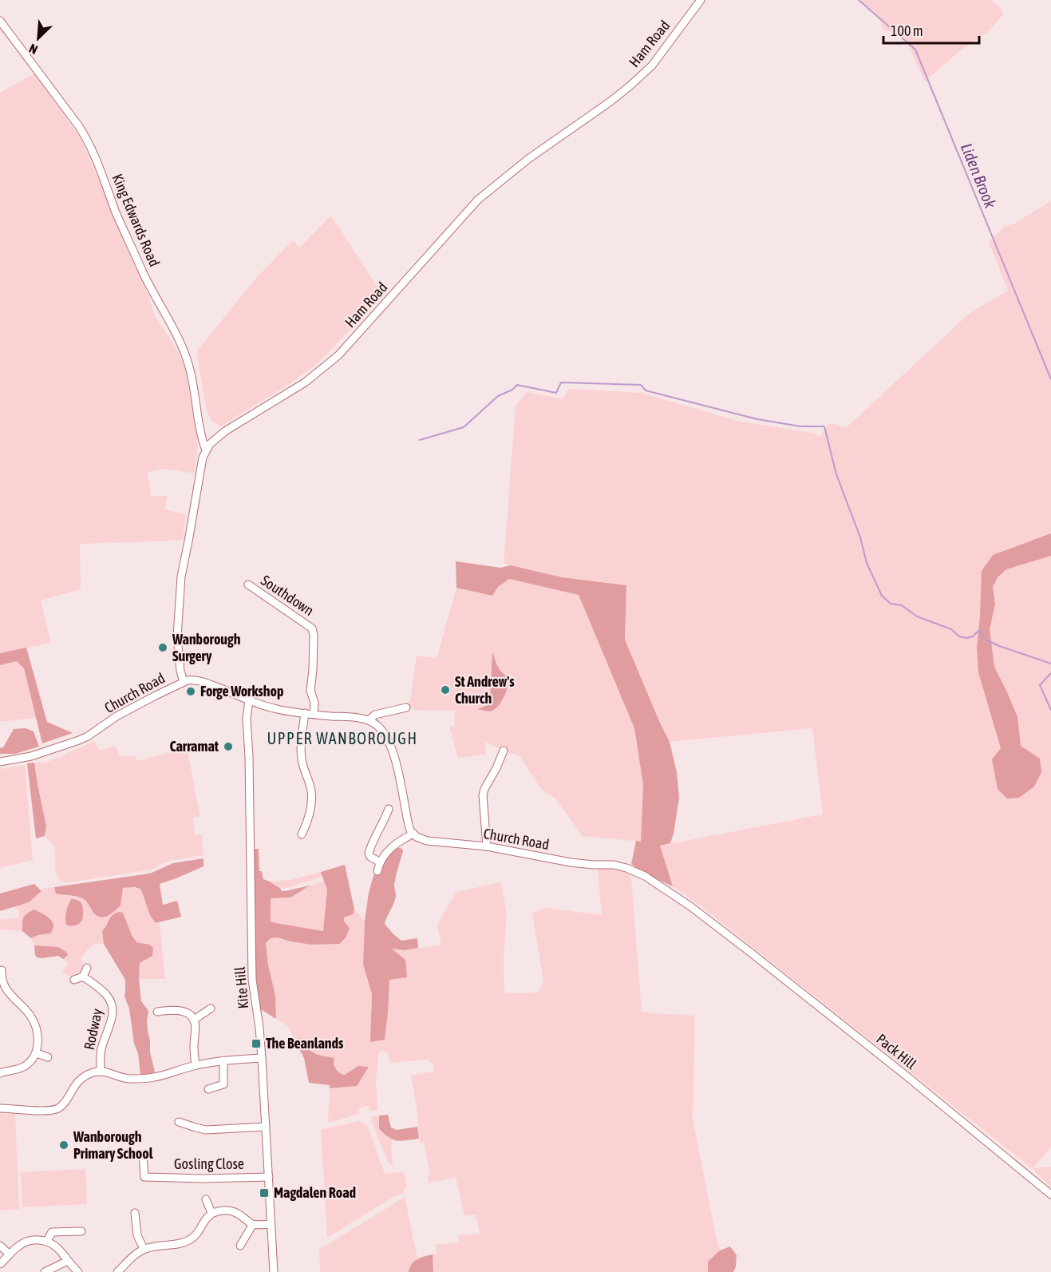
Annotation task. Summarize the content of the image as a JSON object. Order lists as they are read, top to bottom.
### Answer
{
  "streets": {
    "street": [
      "Ham Road",
      "King Edwards Road",
      "Southdown",
      "Church Road",
      "Kite Hill",
      "Rodway",
      "Pack Hill",
      "Gosling Close"
    ]
  },
  "crossings": [
    ["Ham Road", "King Edwards Road"],
    ["Ham Road", "Church Road"],
    ["Southdown", "Church Road"],
    ["Church Road", "Kite Hill"],
    ["Church Road", "Pack Hill"],
    ["Kite Hill", "Gosling Close"]
  ],
  "districts": ["UPPER WANBOROUGH"],
  "water": ["Liden Brook"],
  "places": {
    "other": [
      "Wanborough Surgery",
      "St Andrew's Church",
      "Forge Workshop",
      "Carramat",
      "Wanborough Primary School"
    ],
    "transit": ["The Beanlands", "Magdalen Road"]
  },
  "scale_bar": "100 m",
  "north": "bottom left"
}
